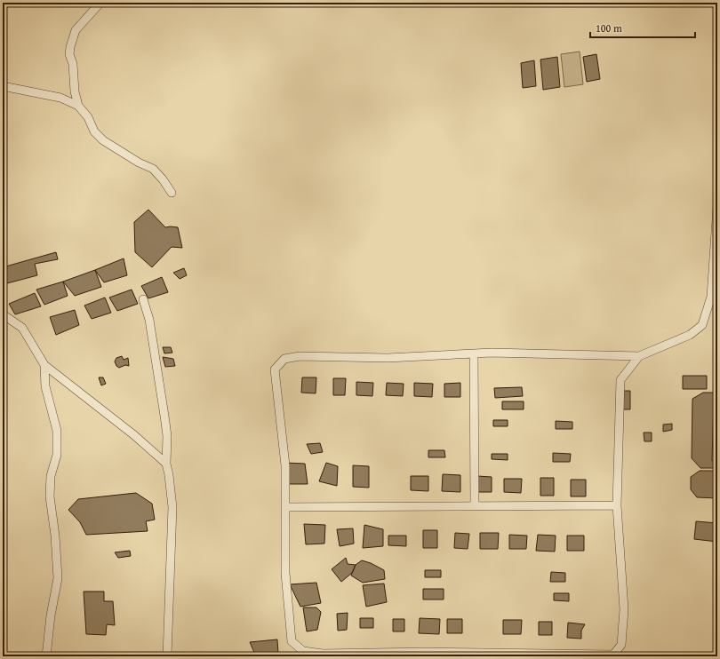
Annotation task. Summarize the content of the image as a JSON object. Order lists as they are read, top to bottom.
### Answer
{
  "scale_bar": "100 m"
}
